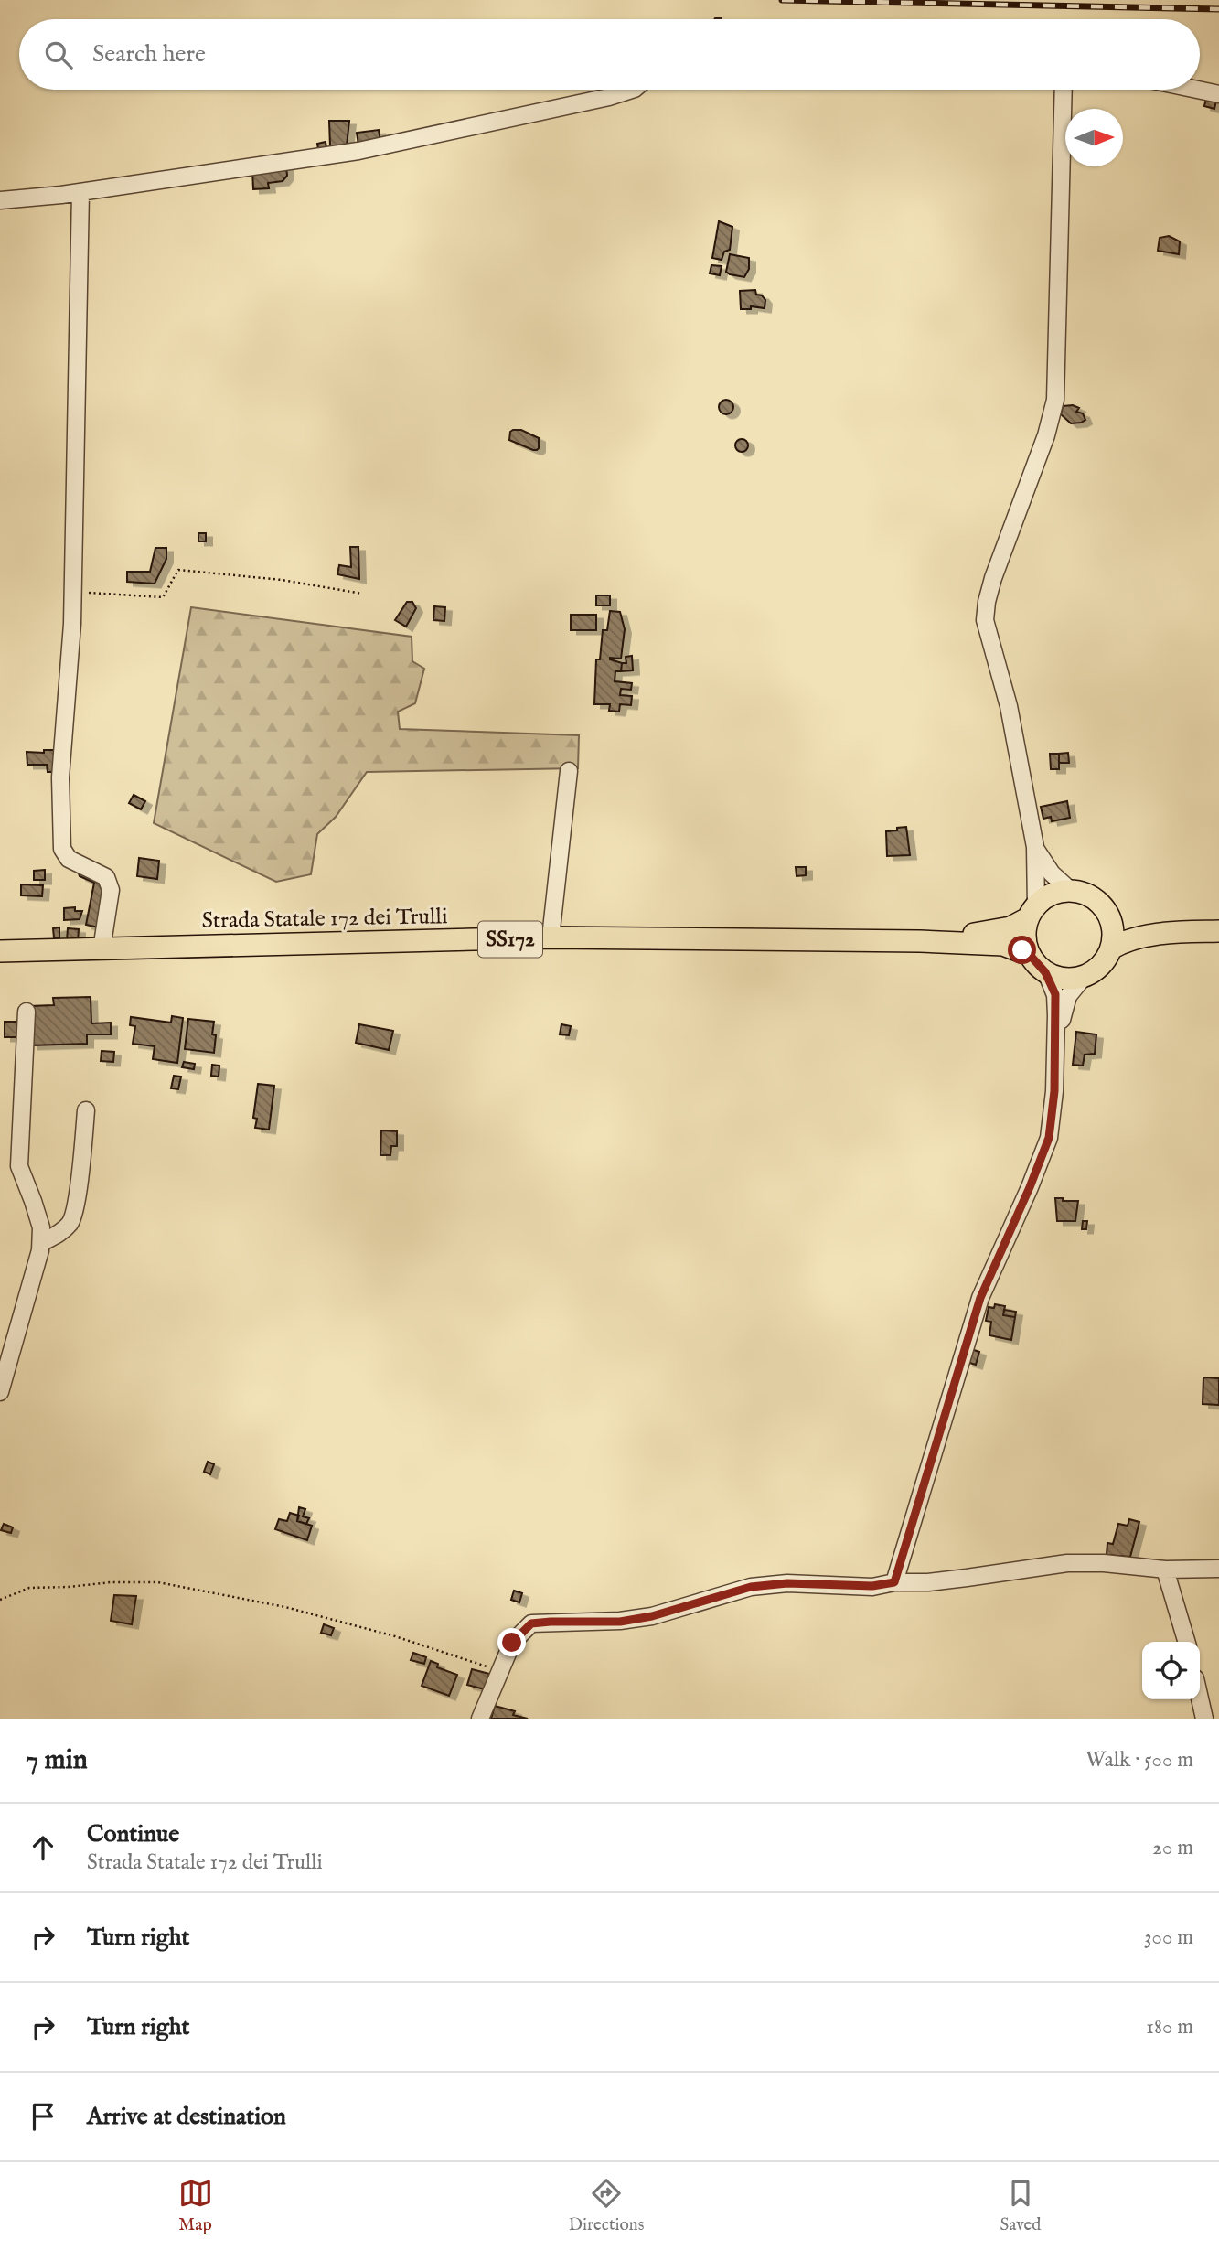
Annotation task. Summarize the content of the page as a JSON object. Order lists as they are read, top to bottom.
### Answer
{
  "streets": {
    "main road": ["Strada Statale 172 dei Trulli", "SS172"]
  },
  "north": "right",
  "page": {
    "search": "Search here",
    "heading": ["7 min", "Walk · 500 m"],
    "list": [
      ["Continue", "Strada Statale 172 dei Trulli", "20 m"],
      ["Turn right", "300 m"],
      ["Turn right", "180 m"],
      "Arrive at destination"
    ],
    "nav": ["Map", "Directions", "Saved"]
  }
}
